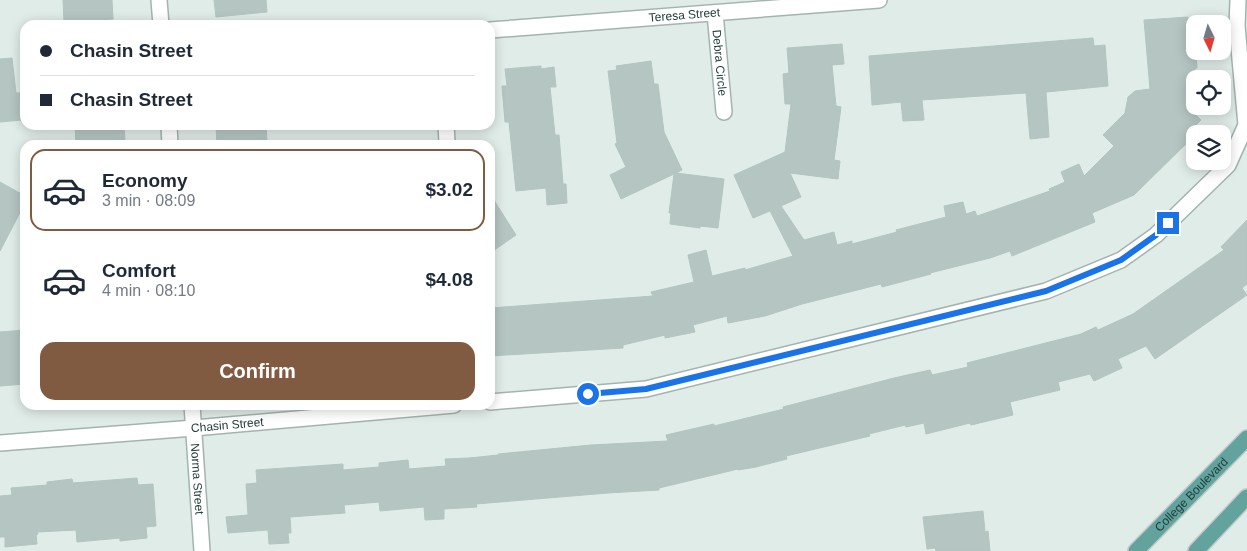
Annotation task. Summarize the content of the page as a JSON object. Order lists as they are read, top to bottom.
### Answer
{
  "streets": {
    "main road": ["College Boulevard"],
    "street": [
      "Teresa Street",
      "Debra Circle",
      "Chasin Street",
      "Norma Street"
    ]
  },
  "crossings": [
    ["Teresa Street", "Debra Circle"],
    ["Chasin Street", "Norma Street"]
  ],
  "north": "bottom",
  "page": {
    "banner": ["Chasin Street", "Chasin Street"],
    "list": [
      {
        "name": "Economy",
        "note": "3 min · 08:09",
        "value": "$3.02"
      },
      {
        "name": "Comfort",
        "note": "4 min · 08:10",
        "value": "$4.08"
      }
    ],
    "buttons": "Confirm"
  }
}
